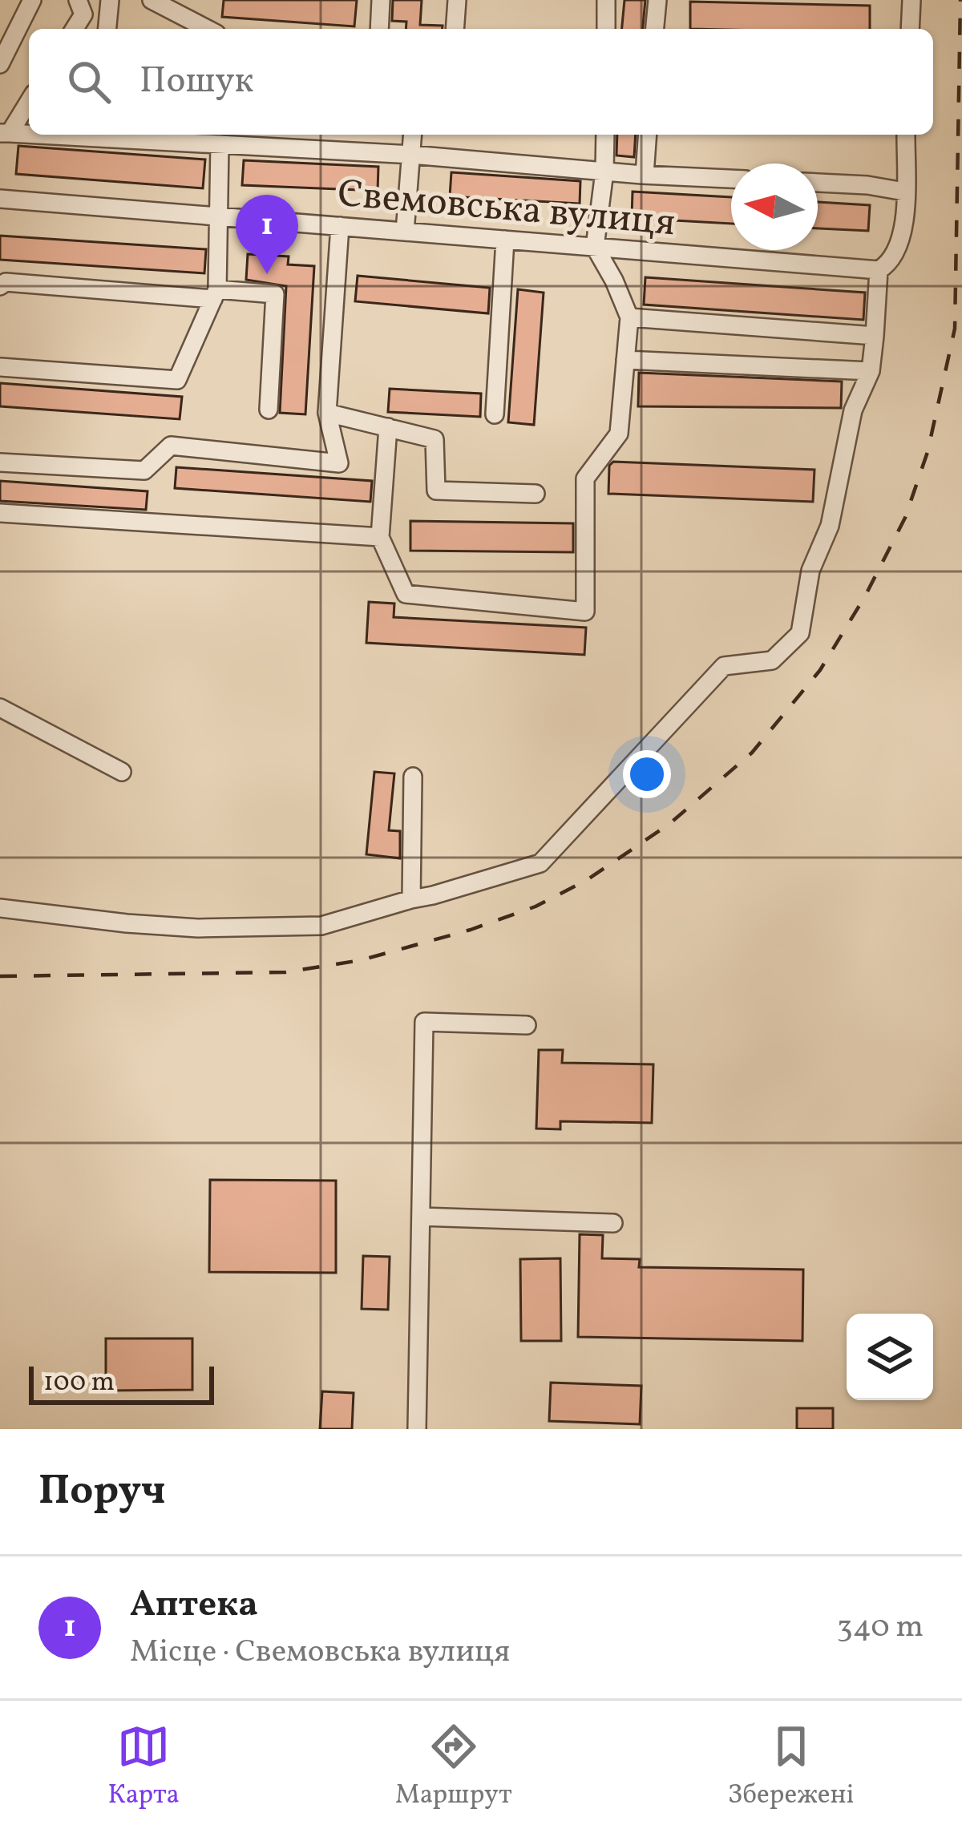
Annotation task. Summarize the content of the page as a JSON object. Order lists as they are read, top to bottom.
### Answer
{
  "streets": {
    "street": ["Свемовська вулиця"]
  },
  "scale_bar": "100 m",
  "north": "left",
  "page": {
    "search": "Пошук",
    "pins": "1",
    "scale": "100 m",
    "heading": "Поруч",
    "list": [
      {
        "mark": "1",
        "name": "Аптека",
        "note": "Місце · Свемовська вулиця",
        "value": "340 m"
      }
    ],
    "nav": ["Карта", "Маршрут", "Збережені"]
  }
}
